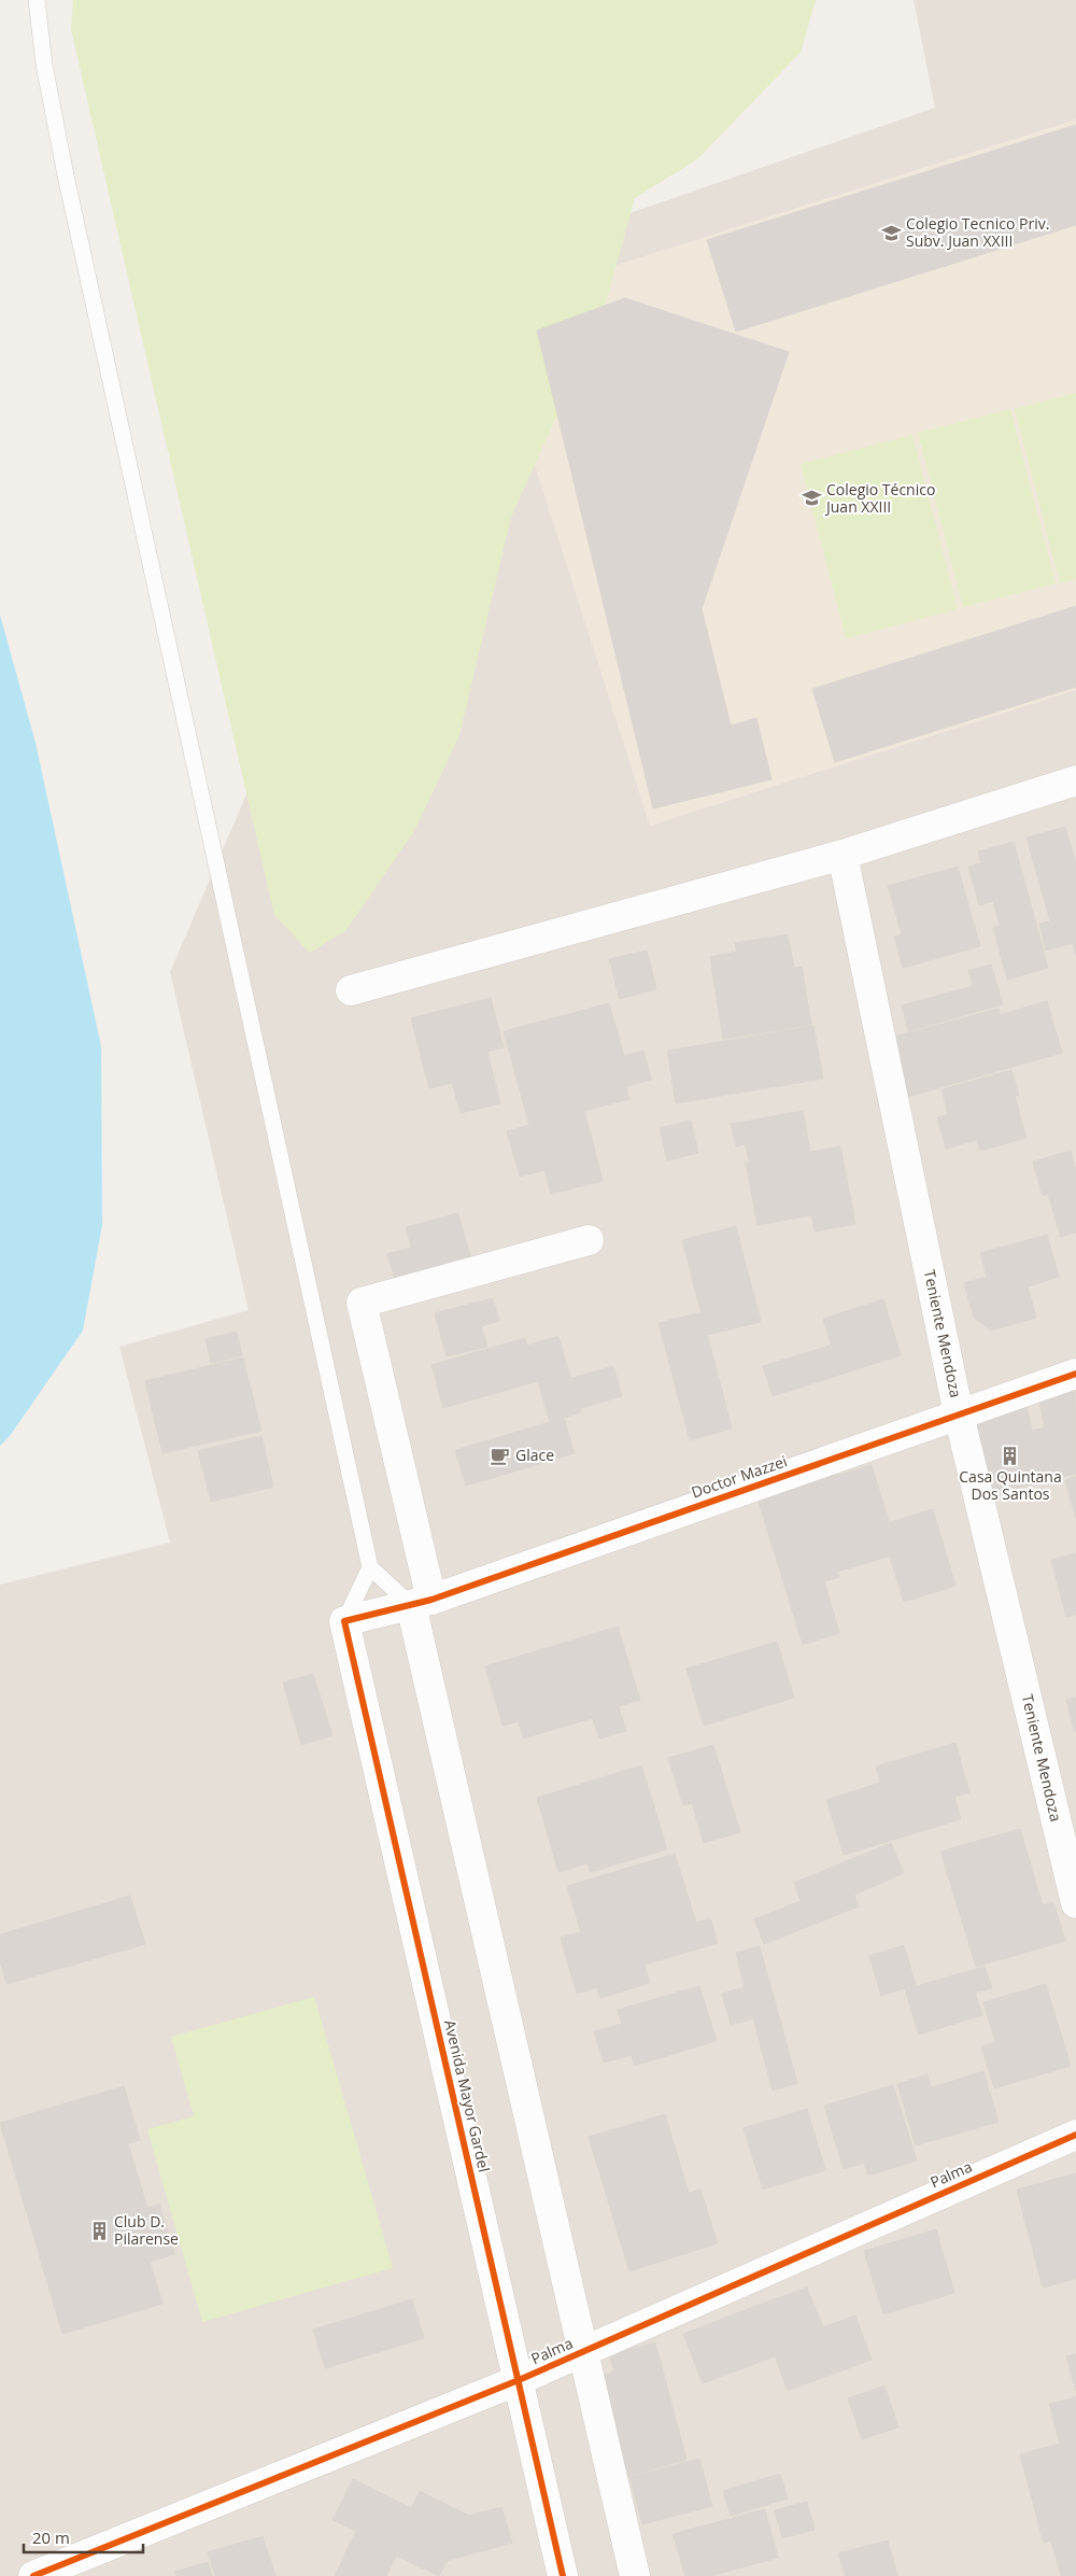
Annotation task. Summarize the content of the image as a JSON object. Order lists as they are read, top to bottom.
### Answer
{
  "streets": {
    "street": [
      "Teniente Mendoza",
      "Doctor Mazzei",
      "Avenida Mayor Gardel",
      "Palma"
    ]
  },
  "crossings": [
    ["Teniente Mendoza", "Doctor Mazzei"],
    ["Doctor Mazzei", "Avenida Mayor Gardel"],
    ["Avenida Mayor Gardel", "Palma"]
  ],
  "places": {
    "school or university": ["Colegio Tecnico Priv. Subv. Juan XXIII", "Colegio Técnico Juan XXIII"],
    "cafe": ["Glace"],
    "building": ["Casa Quintana Dos Santos", "Club D. Pilarense"]
  },
  "scale_bar": "20 m"
}
